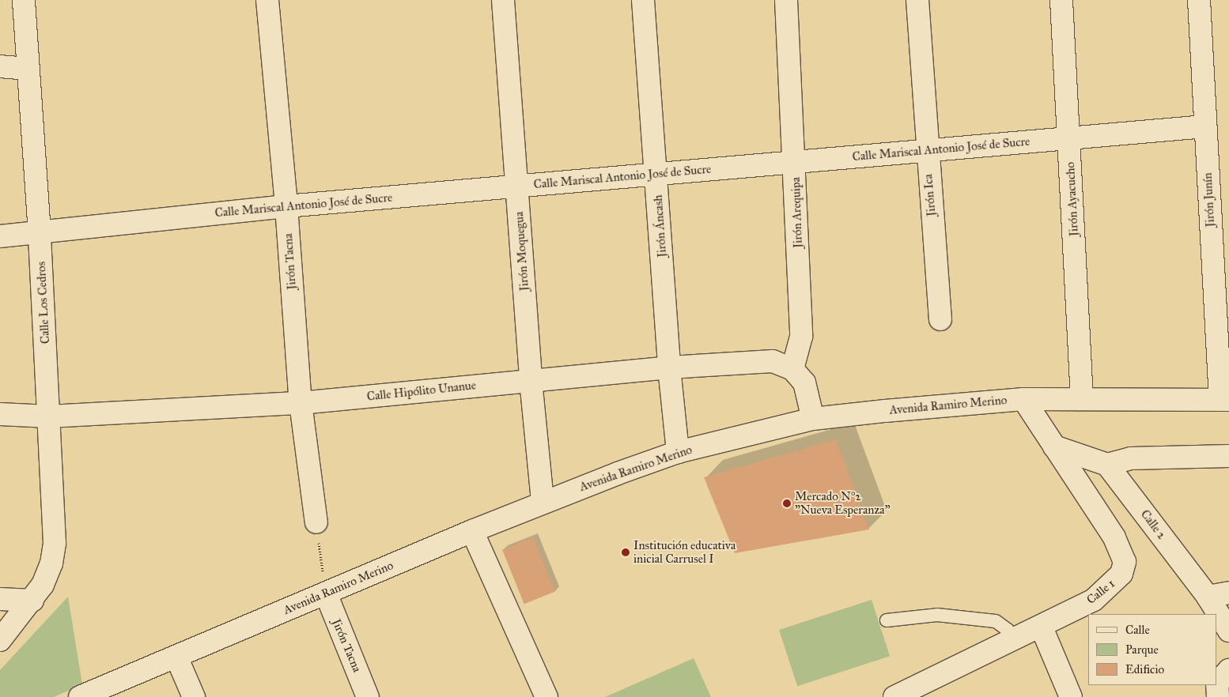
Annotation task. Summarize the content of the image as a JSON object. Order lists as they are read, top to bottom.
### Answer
{
  "streets": {
    "street": [
      "Calle Mariscal Antonio José de Sucre",
      "Jirón Ica",
      "Jirón Ayacucho",
      "Jirón Junín",
      "Jirón Arequipa",
      "Jirón Áncash",
      "Jirón Moquegua",
      "Jirón Tacna",
      "Calle Los Cedros",
      "Calle Hipólito Unanue",
      "Avenida Ramiro Merino",
      "Calle 2",
      "Calle 1"
    ]
  },
  "crossings": [
    ["Calle Mariscal Antonio José de Sucre", "Jirón Ica"],
    ["Calle Mariscal Antonio José de Sucre", "Jirón Ayacucho"],
    ["Calle Mariscal Antonio José de Sucre", "Jirón Junín"],
    ["Calle Mariscal Antonio José de Sucre", "Jirón Arequipa"],
    ["Calle Mariscal Antonio José de Sucre", "Jirón Áncash"],
    ["Calle Mariscal Antonio José de Sucre", "Jirón Moquegua"],
    ["Calle Mariscal Antonio José de Sucre", "Jirón Tacna"],
    ["Calle Mariscal Antonio José de Sucre", "Calle Los Cedros"],
    ["Jirón Ayacucho", "Avenida Ramiro Merino"],
    ["Jirón Junín", "Avenida Ramiro Merino"],
    ["Jirón Arequipa", "Calle Hipólito Unanue"],
    ["Jirón Áncash", "Calle Hipólito Unanue"],
    ["Jirón Áncash", "Avenida Ramiro Merino"],
    ["Jirón Moquegua", "Calle Hipólito Unanue"],
    ["Jirón Moquegua", "Avenida Ramiro Merino"],
    ["Jirón Tacna", "Calle Hipólito Unanue"],
    ["Jirón Tacna", "Avenida Ramiro Merino"],
    ["Calle Los Cedros", "Calle Hipólito Unanue"],
    ["Avenida Ramiro Merino", "Calle 1"]
  ],
  "places": ["Mercado N°2 \"Nueva Esperanza\"", "Institución educativa inicial Carrusel I"],
  "legend": ["Calle", "Parque", "Edificio"]
}
